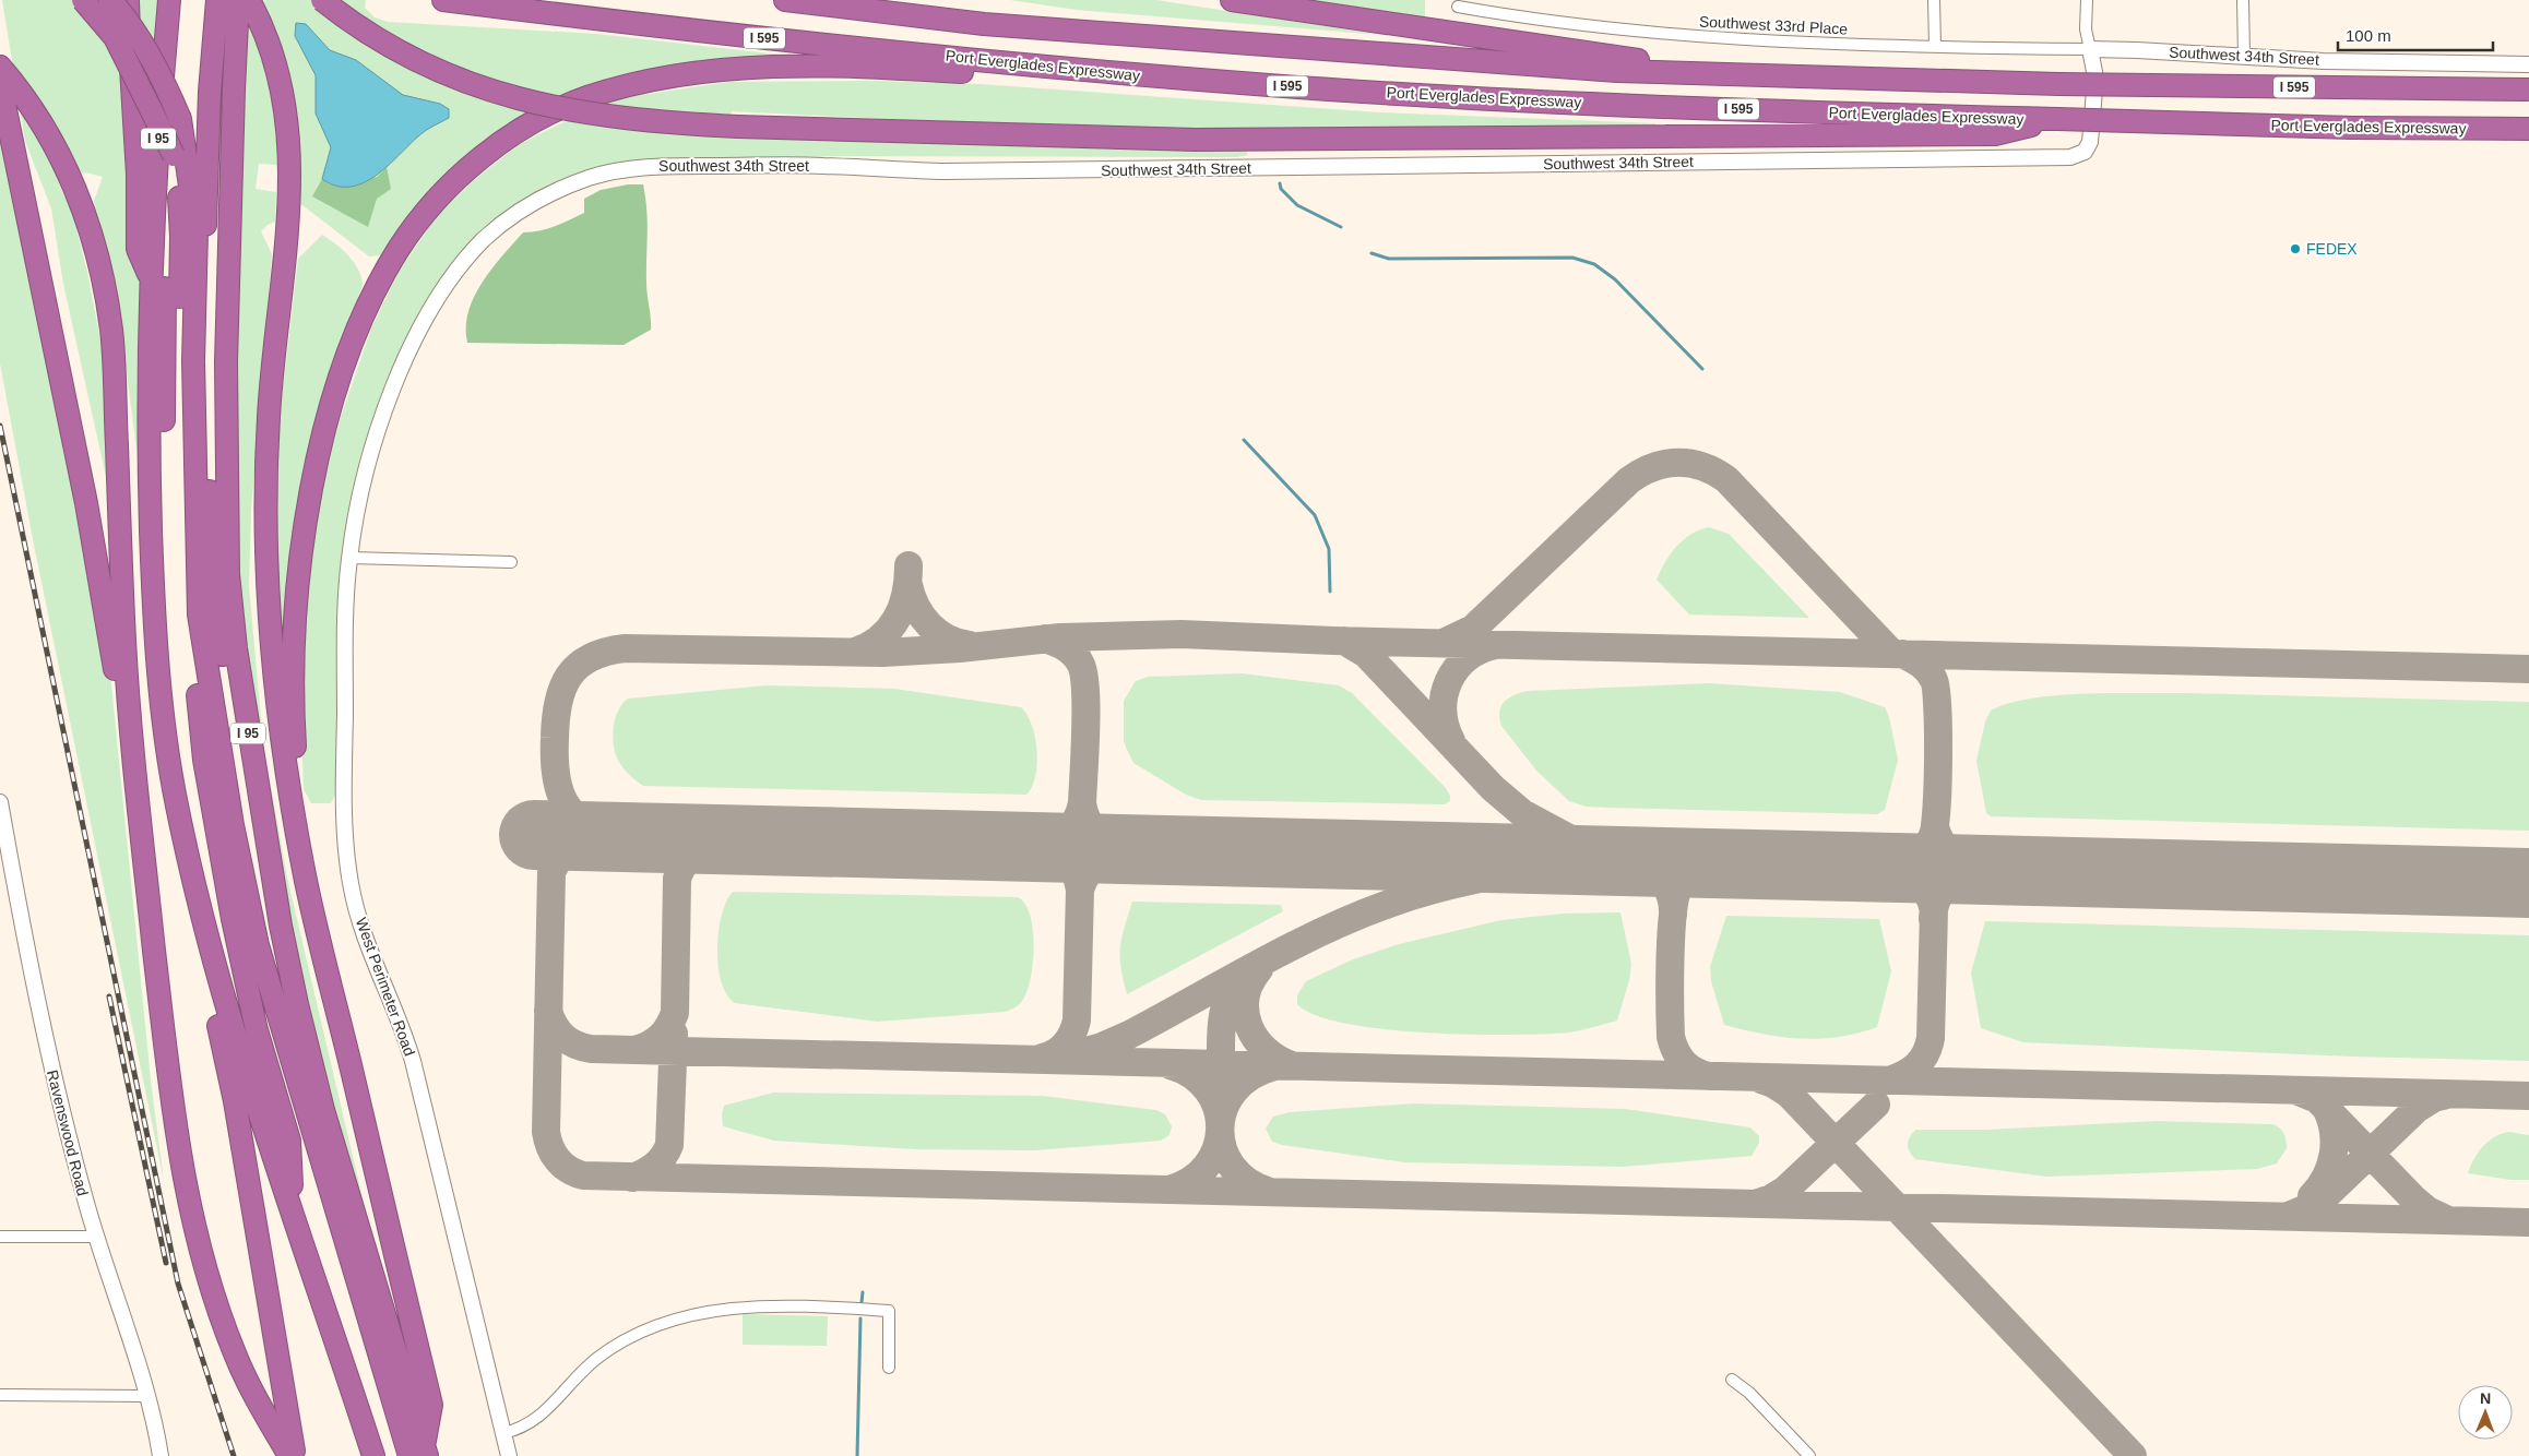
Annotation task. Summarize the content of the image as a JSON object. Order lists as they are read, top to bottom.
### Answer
{
  "streets": {
    "highway": ["I 595", "Port Everglades Expressway", "I 95"],
    "street": [
      "Southwest 33rd Place",
      "Southwest 34th Street",
      "West Perimeter Road",
      "Ravenswood Road"
    ]
  },
  "crossings": [
    ["Southwest 33rd Place", "Southwest 34th Street"],
    ["Southwest 34th Street", "West Perimeter Road"]
  ],
  "places": ["FEDEX"],
  "scale_bar": "100 m",
  "north": "top"
}
